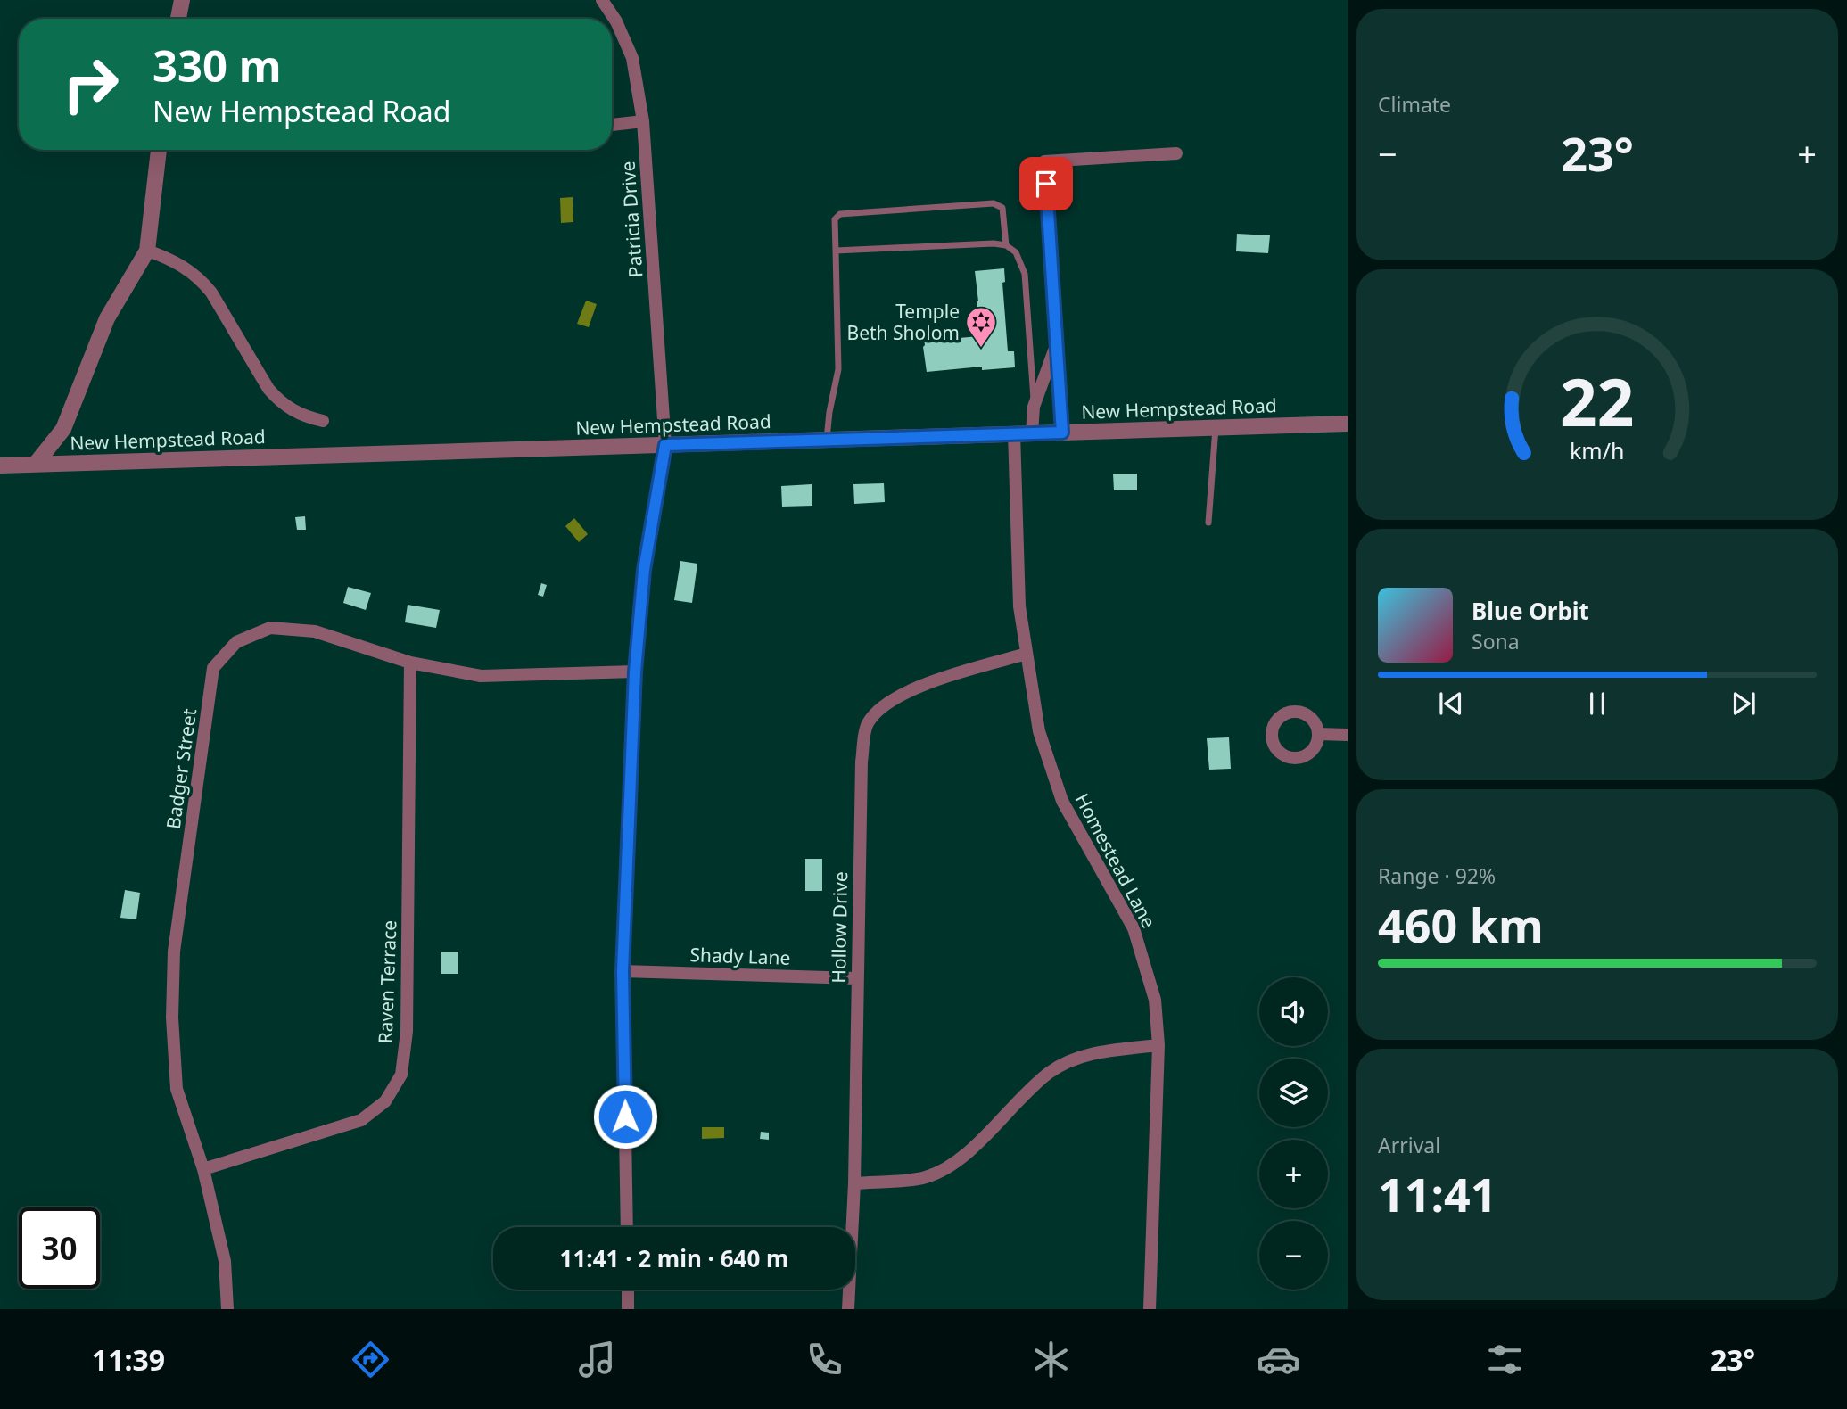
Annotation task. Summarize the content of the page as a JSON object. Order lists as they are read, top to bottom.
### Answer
{
  "streets": {
    "street": [
      "Patricia Drive",
      "New Hempstead Road",
      "Badger Street",
      "Homestead Lane",
      "Hollow Drive",
      "Shady Lane",
      "Raven Terrace"
    ]
  },
  "crossings": [
    ["Patricia Drive", "New Hempstead Road"],
    ["Patricia Drive", "Badger Street"],
    ["Patricia Drive", "Shady Lane"],
    ["New Hempstead Road", "Homestead Lane"],
    ["Badger Street", "Raven Terrace"],
    ["Homestead Lane", "Hollow Drive"],
    ["Hollow Drive", "Shady Lane"]
  ],
  "places": {
    "synagogue": ["Temple Beth Sholom"]
  },
  "page": {
    "tile": [
      "Climate",
      ["Range · 92%", "460 km"],
      ["Arrival", "11:41"]
    ],
    "turn": ["330 m", "New Hempstead Road"],
    "heat": ["−", "23°", "+"],
    "song": ["Blue Orbit", "Sona"],
    "map_buttons": ["+", "−"],
    "limit": "30",
    "trip": "11:41 · 2 min · 640 m",
    "tabs": ["11:39", "23°"],
    "gauge": ["22", "km/h"]
  }
}
